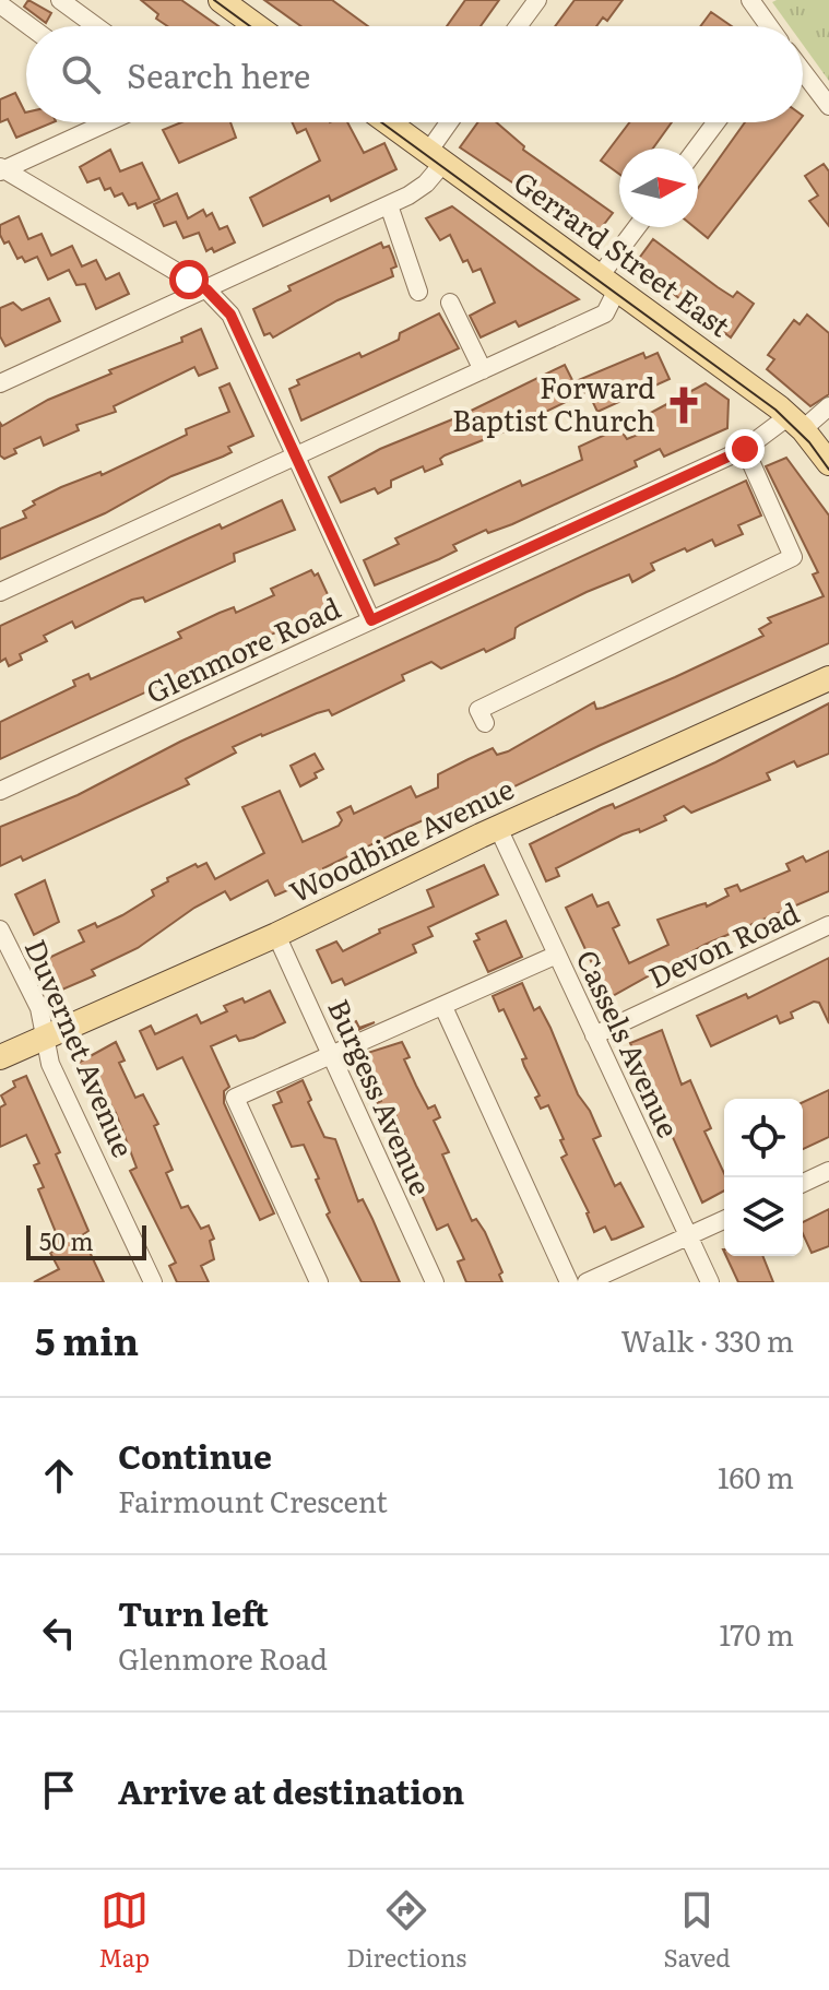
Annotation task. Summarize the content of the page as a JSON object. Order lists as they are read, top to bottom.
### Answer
{
  "streets": {
    "main road": ["Gerrard Street East", "Woodbine Avenue"],
    "street": [
      "Glenmore Road",
      "Devon Road",
      "Cassels Avenue",
      "Duvernet Avenue",
      "Burgess Avenue"
    ]
  },
  "crossings": [
    ["Gerrard Street East", "Glenmore Road"],
    ["Woodbine Avenue", "Cassels Avenue"],
    ["Woodbine Avenue", "Duvernet Avenue"],
    ["Woodbine Avenue", "Burgess Avenue"],
    ["Devon Road", "Cassels Avenue"]
  ],
  "places": {
    "church": ["Forward Baptist Church"]
  },
  "scale_bar": "50 m",
  "north": "right",
  "page": {
    "search": "Search here",
    "scale": "50 m",
    "heading": ["5 min", "Walk · 330 m"],
    "list": [
      ["Continue", "Fairmount Crescent", "160 m"],
      ["Turn left", "Glenmore Road", "170 m"],
      "Arrive at destination"
    ],
    "nav": ["Map", "Directions", "Saved"]
  }
}
